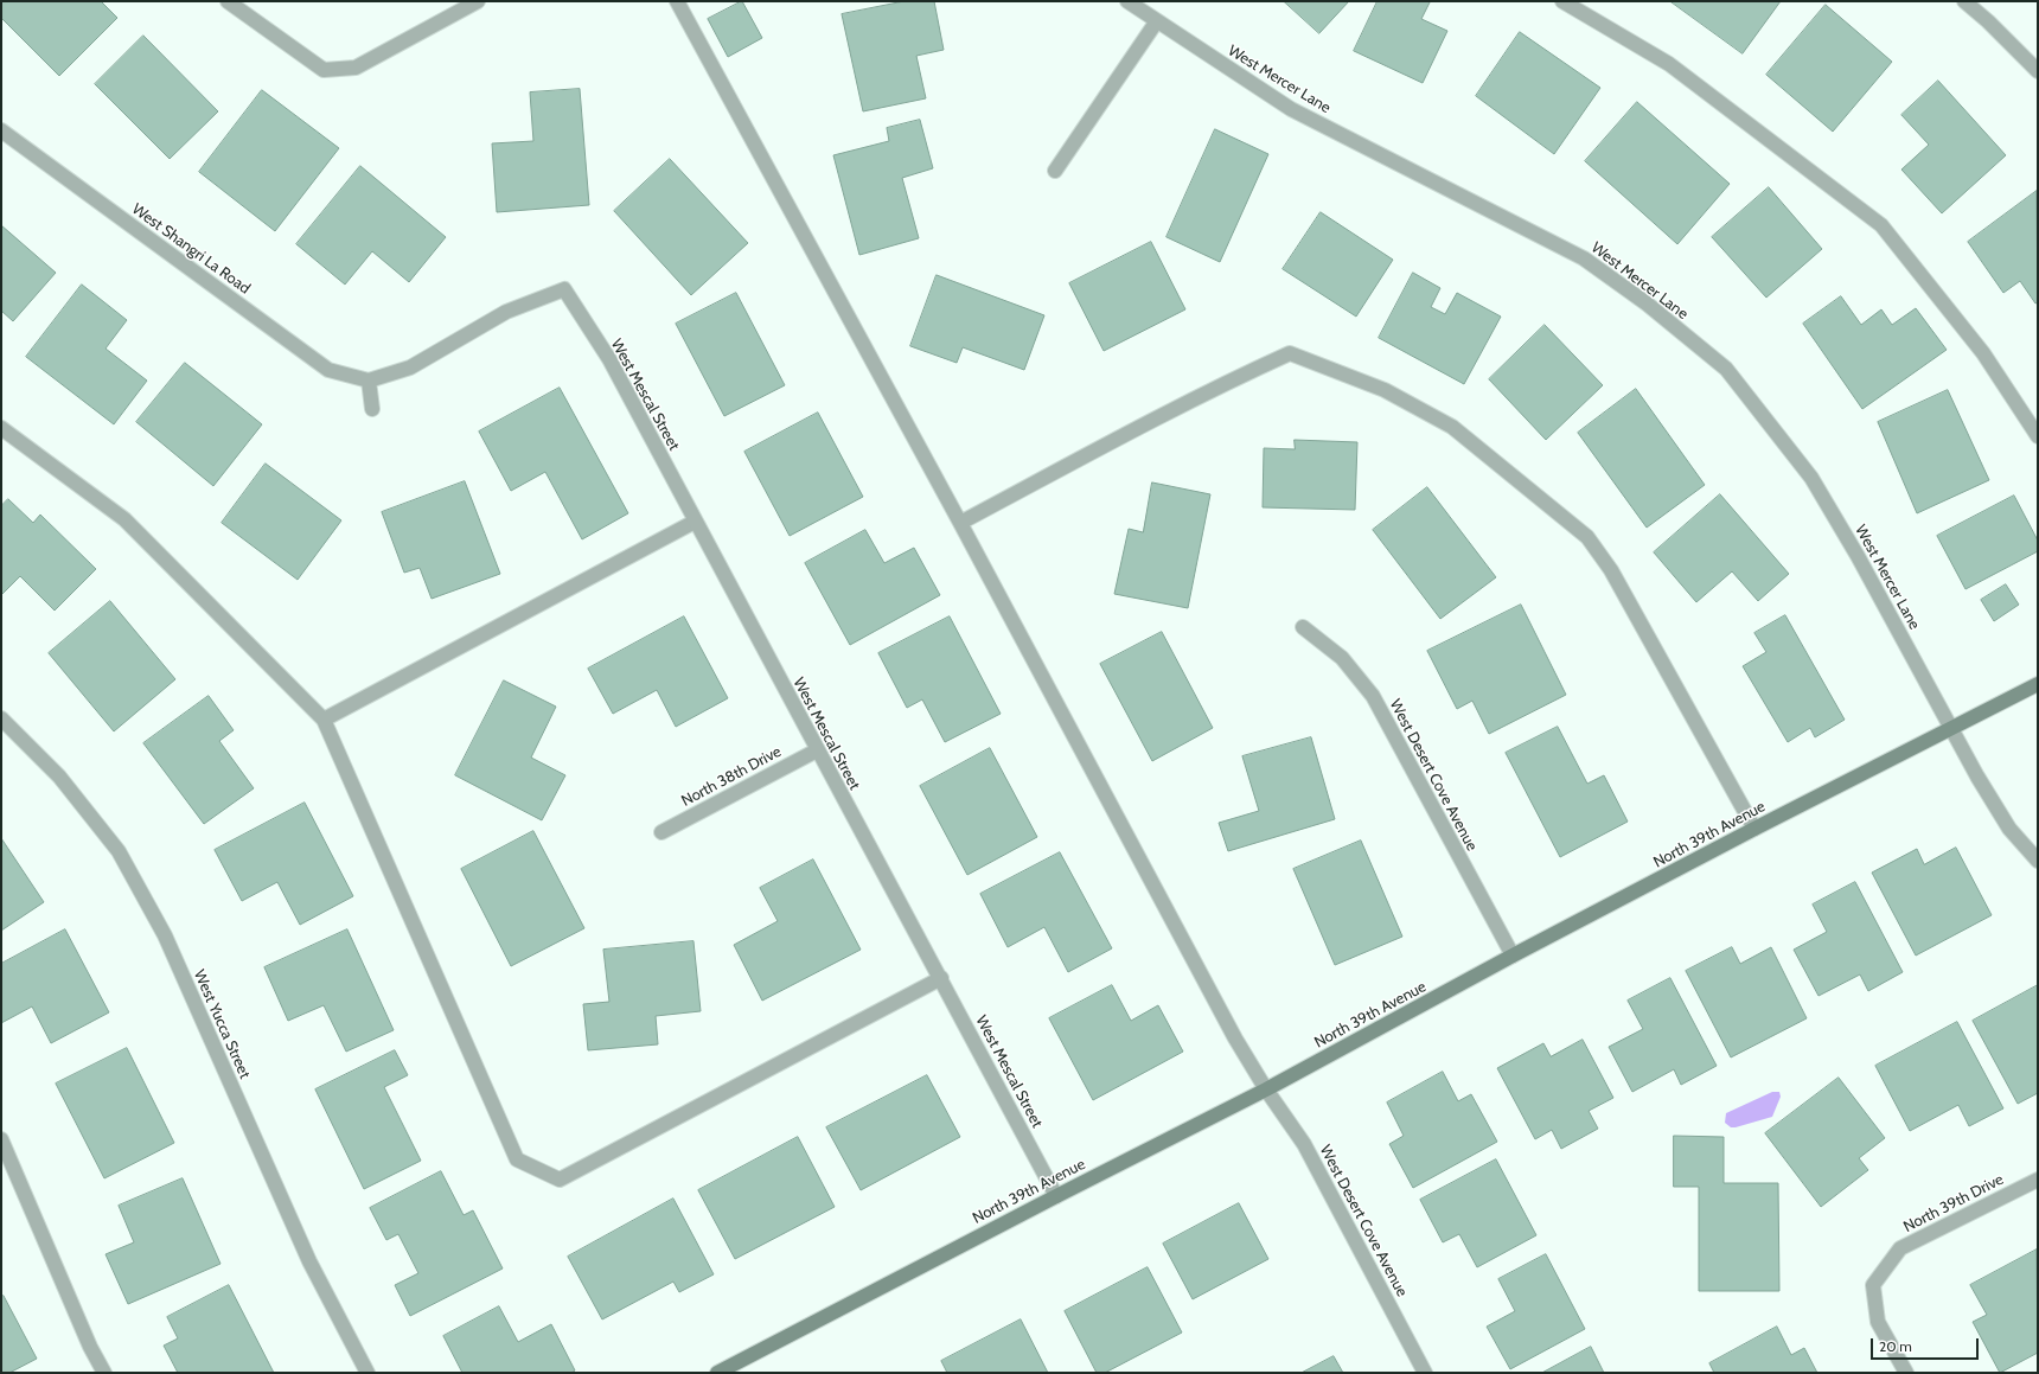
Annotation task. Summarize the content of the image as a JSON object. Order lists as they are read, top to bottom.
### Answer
{
  "streets": {
    "street": [
      "West Mercer Lane",
      "West Shangri La Road",
      "West Mescal Street",
      "West Desert Cove Avenue",
      "North 38th Drive",
      "North 39th Avenue",
      "West Yucca Street",
      "North 39th Drive"
    ]
  },
  "crossings": [
    ["West Mercer Lane", "North 39th Avenue"],
    ["West Shangri La Road", "West Mescal Street"],
    ["West Mescal Street", "North 38th Drive"],
    ["West Mescal Street", "North 39th Avenue"],
    ["West Desert Cove Avenue", "North 39th Avenue"]
  ],
  "scale_bar": "20 m"
}
